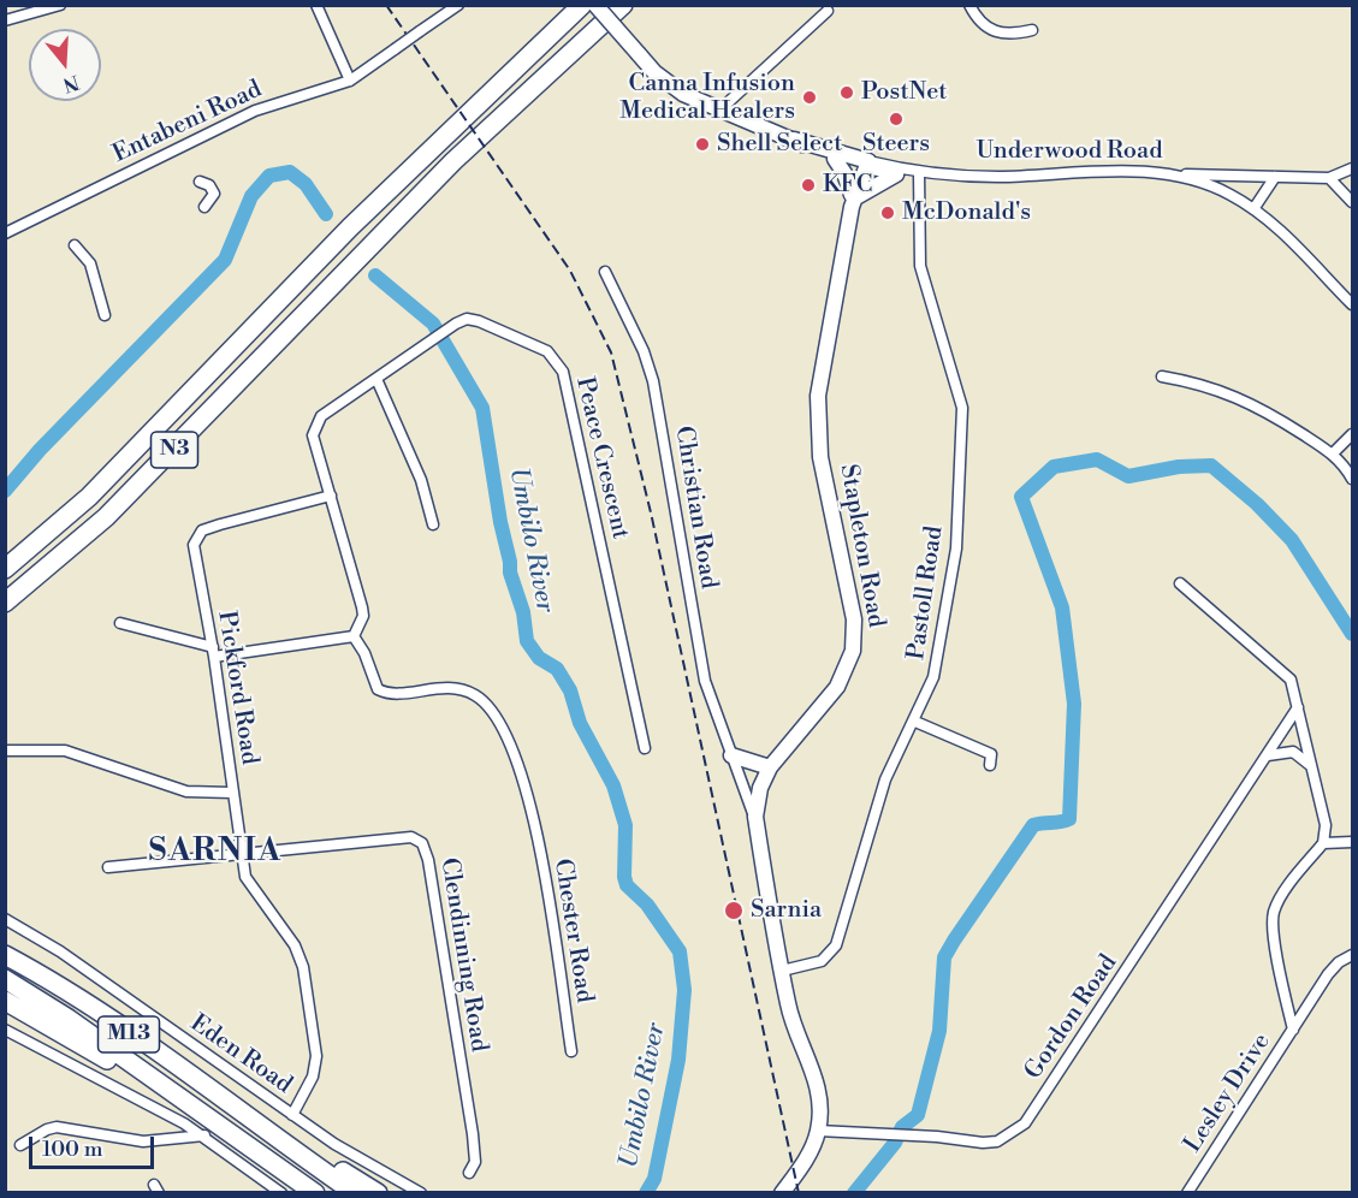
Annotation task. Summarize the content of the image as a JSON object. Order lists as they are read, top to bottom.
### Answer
{
  "streets": {
    "highway": ["N3", "M13"],
    "main road": ["Underwood Road", "Stapleton Road"],
    "street": [
      "Entabeni Road",
      "Peace Crescent",
      "Christian Road",
      "Pastoll Road",
      "Pickford Road",
      "Chester Road",
      "Clendinning Road",
      "Gordon Road",
      "Eden Road",
      "Lesley Drive"
    ]
  },
  "crossings": [
    ["Underwood Road", "Stapleton Road"],
    ["Underwood Road", "Pastoll Road"],
    ["Peace Crescent", "Pickford Road"],
    ["Christian Road", "Stapleton Road"],
    ["Stapleton Road", "Pastoll Road"],
    ["Stapleton Road", "Gordon Road"],
    ["Pickford Road", "Clendinning Road"],
    ["Pickford Road", "Eden Road"]
  ],
  "districts": ["SARNIA"],
  "water": ["Umbilo River"],
  "places": [
    "PostNet",
    "Canna Infusion Medical Healers",
    "Steers",
    "Shell Select",
    "KFC",
    "McDonald's",
    "Sarnia"
  ],
  "scale_bar": "100 m",
  "north": "bottom"
}
